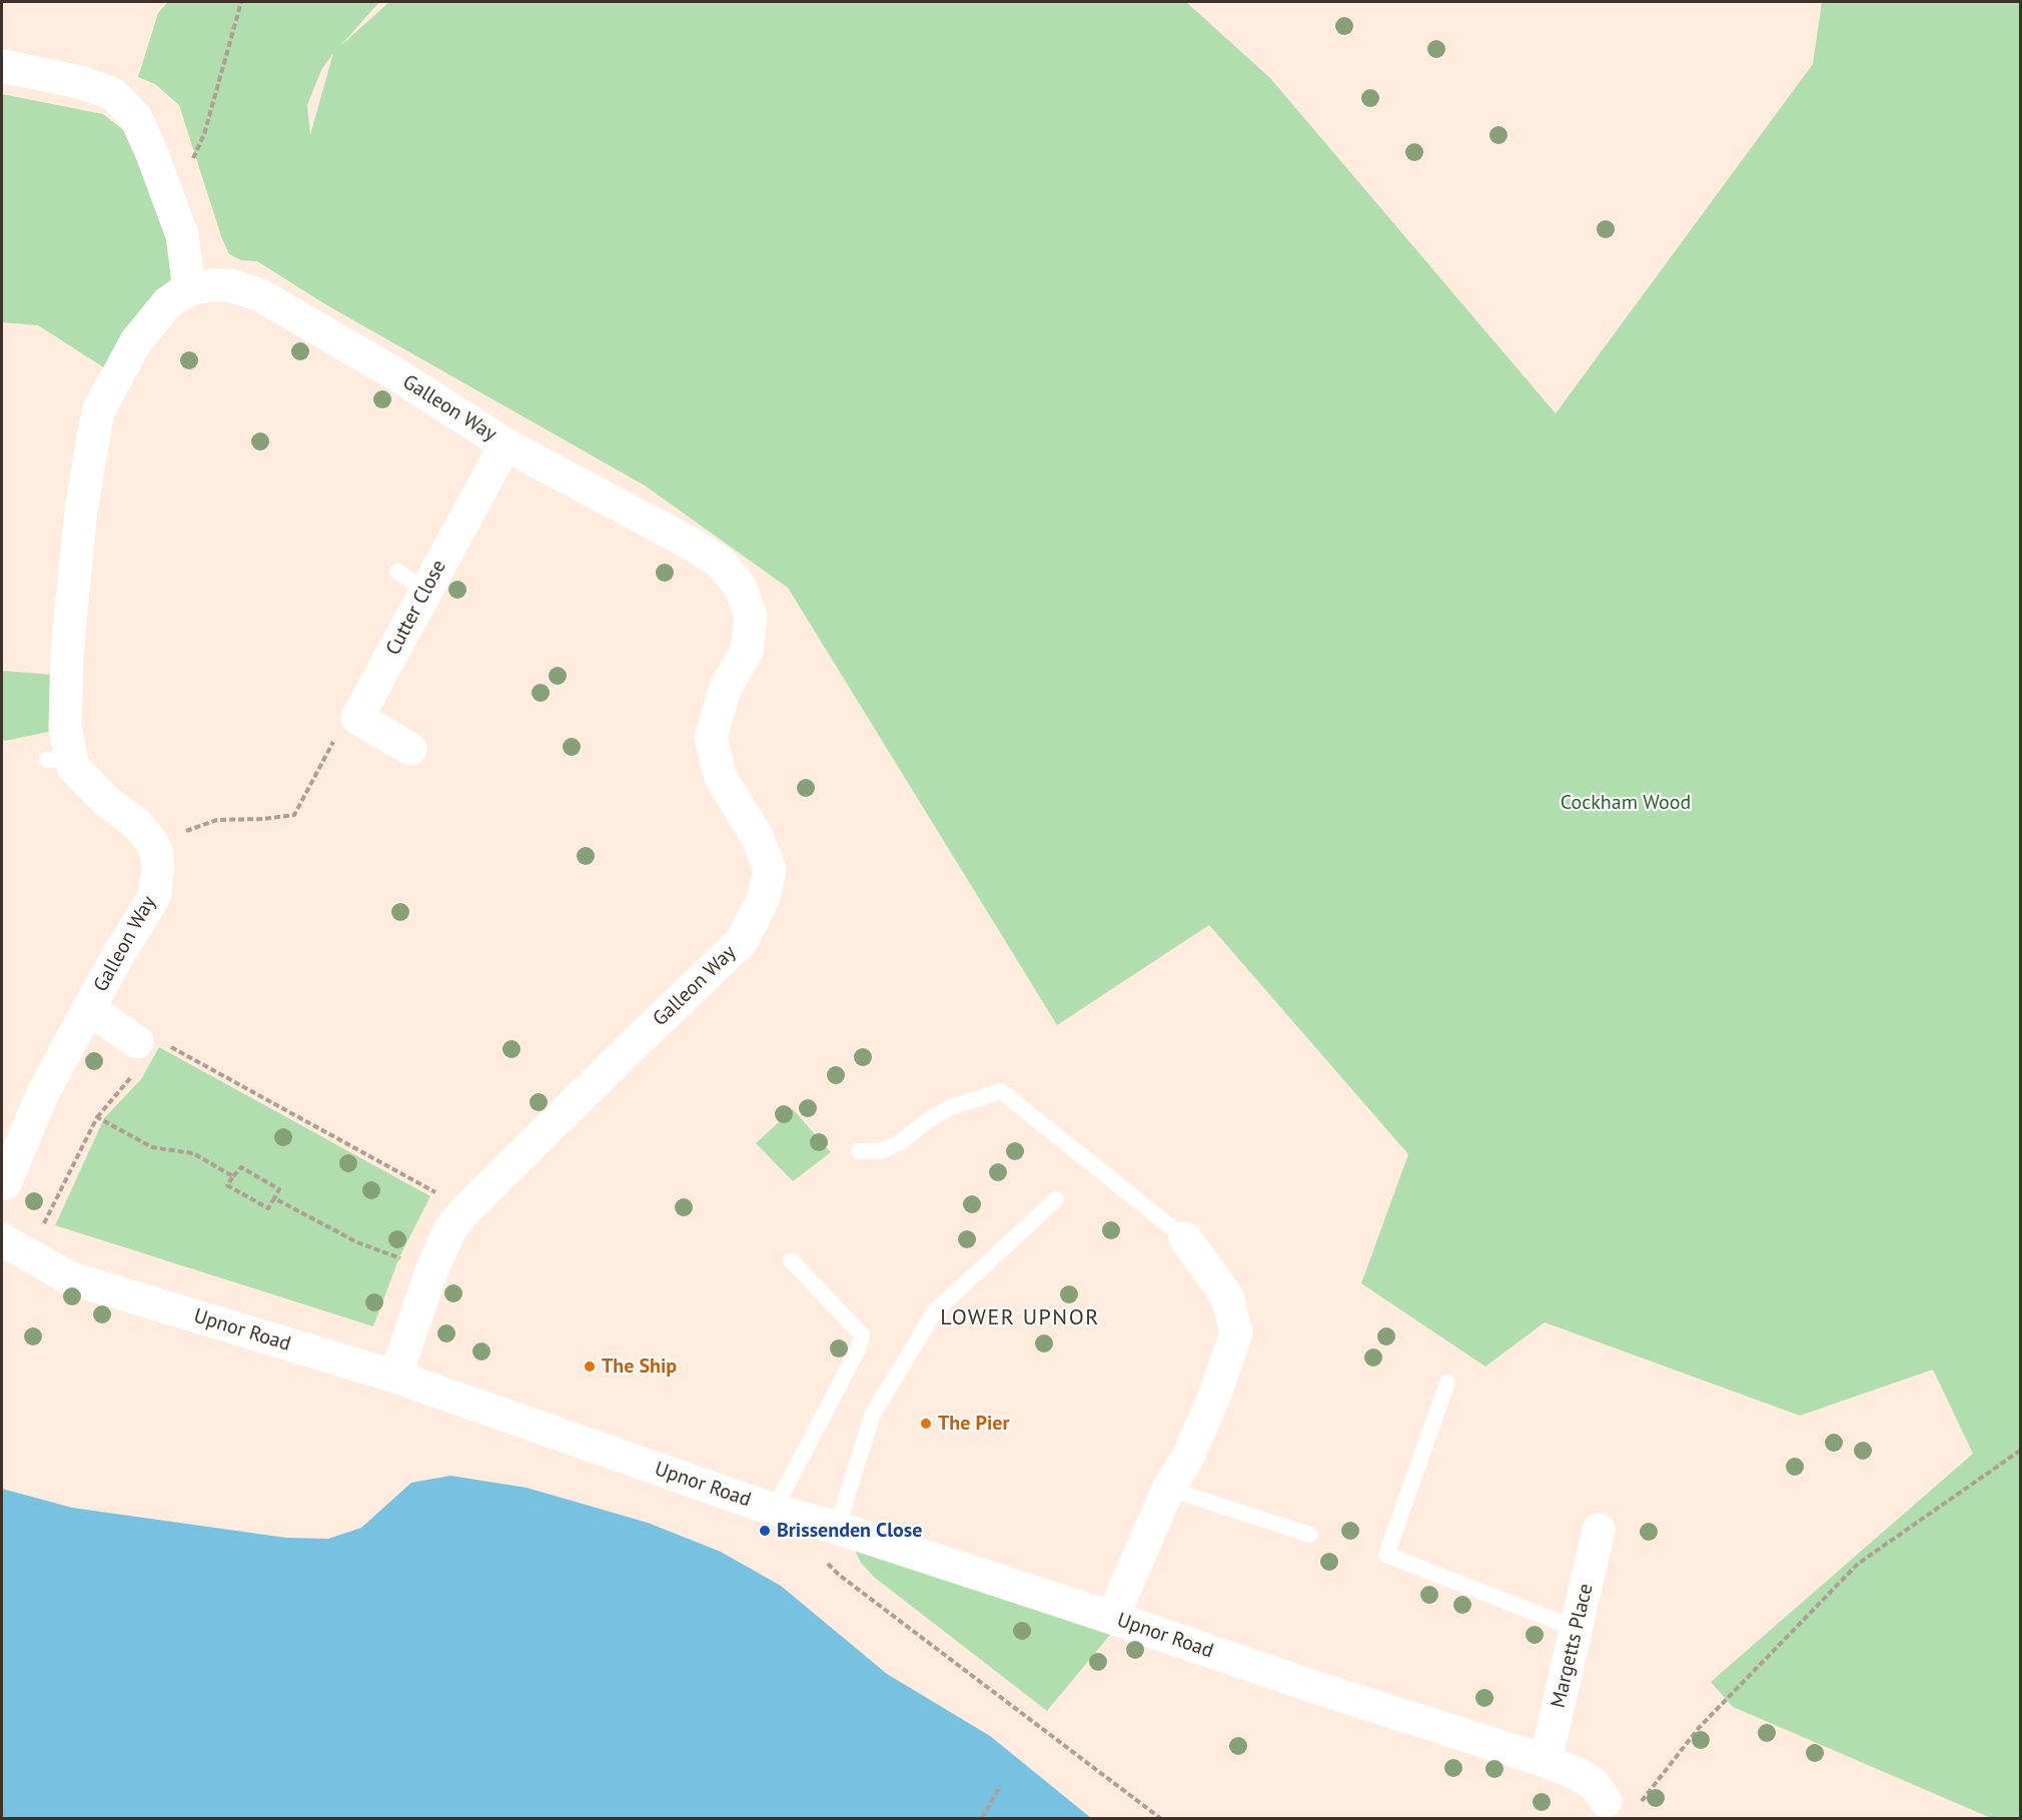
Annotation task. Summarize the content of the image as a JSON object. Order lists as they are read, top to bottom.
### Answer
{
  "streets": {
    "street": [
      "Galleon Way",
      "Cutter Close",
      "Upnor Road",
      "Margetts Place"
    ]
  },
  "crossings": [
    ["Galleon Way", "Cutter Close"],
    ["Galleon Way", "Upnor Road"],
    ["Upnor Road", "Margetts Place"]
  ],
  "districts": ["LOWER UPNOR"],
  "parks": ["Cockham Wood"],
  "places": ["The Ship", "The Pier", "Brissenden Close"]
}
